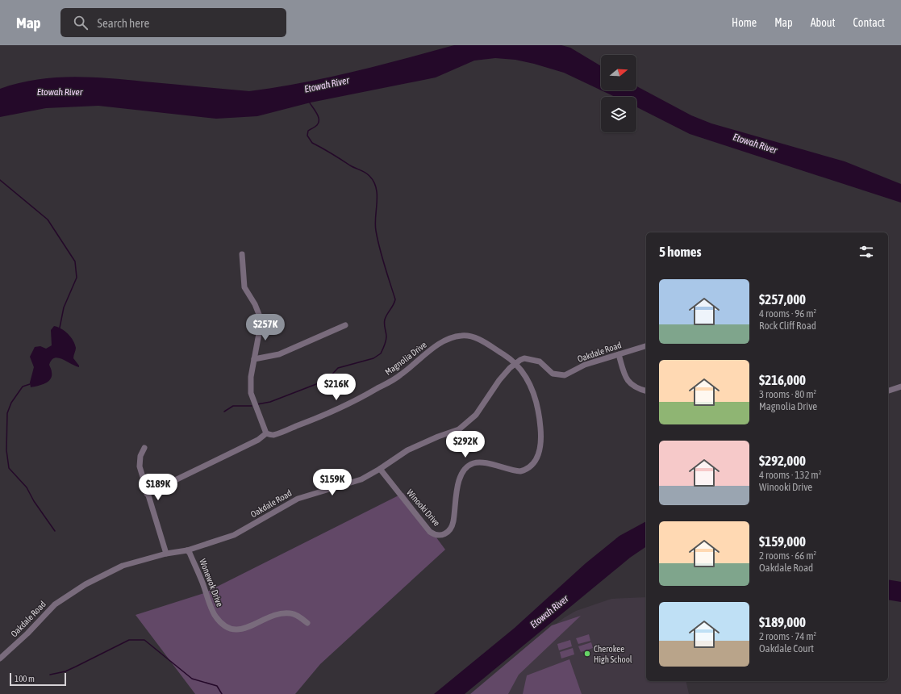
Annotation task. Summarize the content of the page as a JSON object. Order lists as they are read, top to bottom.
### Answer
{
  "streets": {
    "street": [
      "Oakdale Road",
      "Magnolia Drive",
      "Winooki Drive",
      "Wonewok Drive"
    ]
  },
  "crossings": [
    ["Oakdale Road", "Magnolia Drive"],
    ["Oakdale Road", "Winooki Drive"],
    ["Oakdale Road", "Wonewok Drive"],
    ["Magnolia Drive", "Winooki Drive"]
  ],
  "water": ["Etowah River"],
  "places": ["Cherokee High School"],
  "scale_bar": "100 m",
  "north": "right",
  "page": {
    "header": "Map",
    "search": "Search here",
    "nav": [
      "Home",
      "Map",
      "About",
      "Contact"
    ],
    "heading": "5 homes",
    "list": [
      {
        "name": "$257,000",
        "note": "4 rooms · 96 m² · Rock Cliff Road"
      },
      {
        "name": "$216,000",
        "note": "3 rooms · 80 m² · Magnolia Drive"
      },
      {
        "name": "$292,000",
        "note": "4 rooms · 132 m² · Winooki Drive"
      },
      {
        "name": "$159,000",
        "note": "2 rooms · 66 m² · Oakdale Road"
      },
      {
        "name": "$189,000",
        "note": "2 rooms · 74 m² · Oakdale Court"
      }
    ],
    "price": [
      "$257K",
      "$216K",
      "$292K",
      "$159K",
      "$189K"
    ],
    "scale": "100 m"
  }
}
